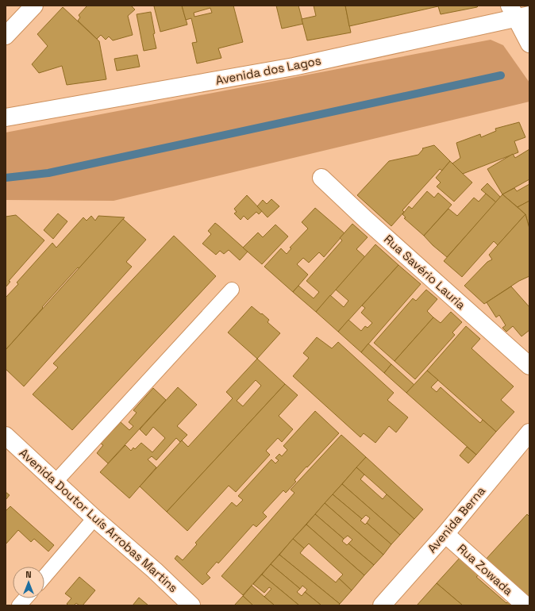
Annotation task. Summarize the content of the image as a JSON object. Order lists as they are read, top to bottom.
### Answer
{
  "streets": {
    "street": [
      "Avenida dos Lagos",
      "Rua Savério Lauria",
      "Avenida Berna",
      "Avenida Doutor Luís Arrobas Martins",
      "Rua Zowada"
    ]
  },
  "crossings": [
    ["Avenida Berna", "Rua Zowada"]
  ],
  "north": "top"
}
